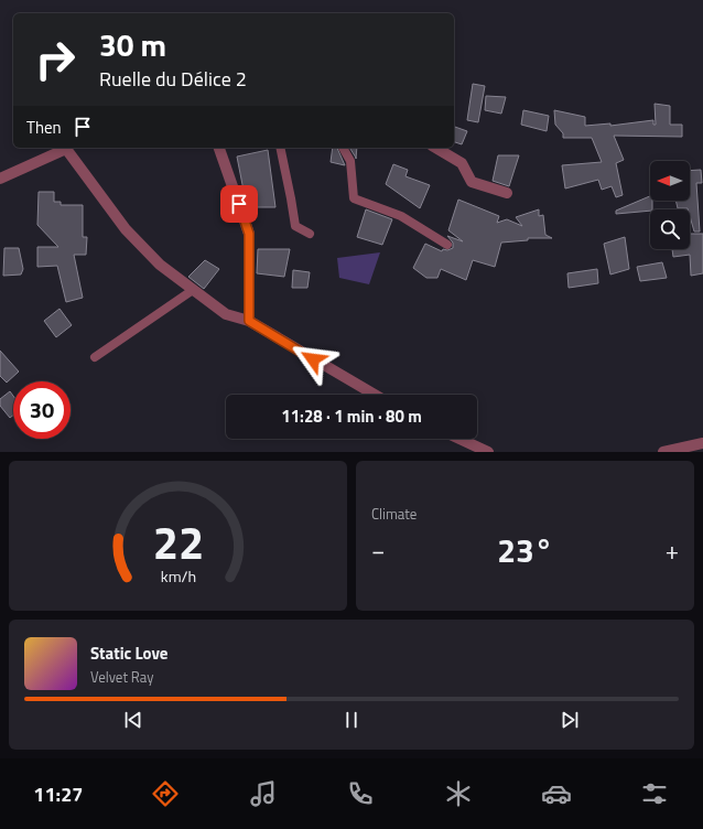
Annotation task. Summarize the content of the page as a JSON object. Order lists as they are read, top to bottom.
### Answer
{
  "north": "left",
  "page": {
    "turn": ["30 m", "Ruelle du Délice 2"],
    "then": "Then",
    "limit": "30",
    "trip": "11:28 · 1 min · 80 m",
    "tile": "Climate",
    "heat": ["−", "23°", "+"],
    "song": ["Static Love", "Velvet Ray"],
    "tabs": "11:27",
    "gauge": ["22", "km/h"]
  }
}
